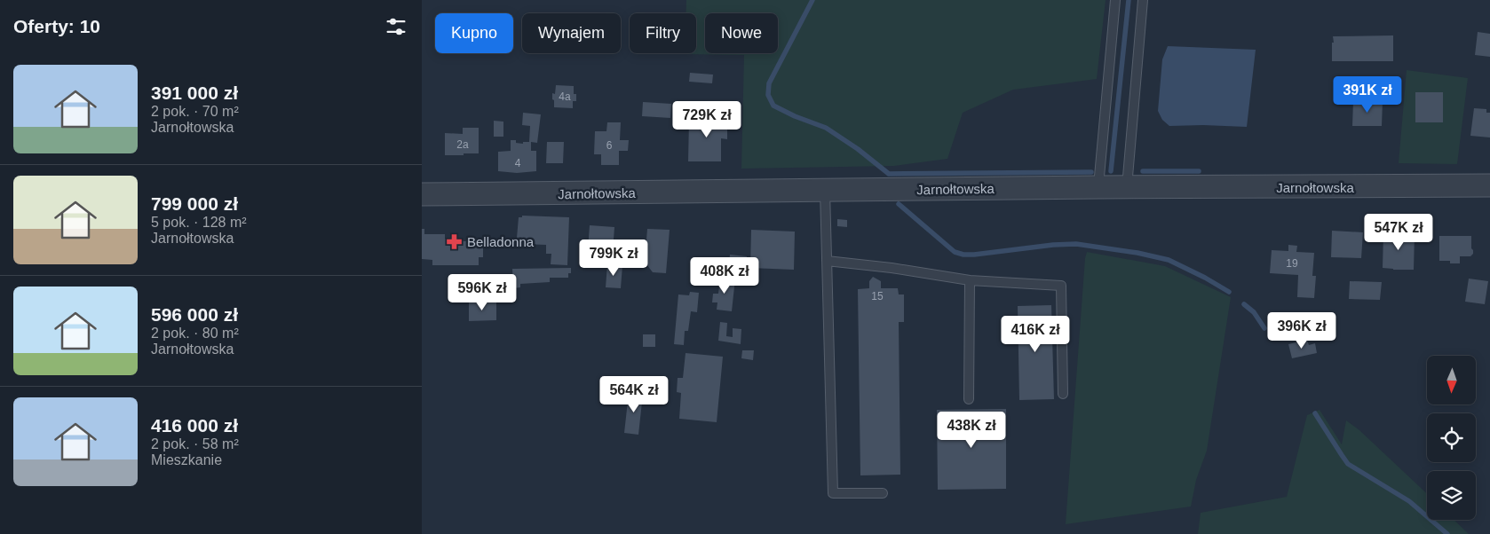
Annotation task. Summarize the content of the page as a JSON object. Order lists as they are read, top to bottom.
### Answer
{
  "streets": {
    "street": ["Jarnołtowska"]
  },
  "places": {
    "pharmacy": ["Belladonna"]
  },
  "house_numbers": [
    "4a",
    "2a",
    "6",
    "4",
    "19",
    "15"
  ],
  "north": "bottom",
  "page": {
    "heading": "Oferty: 10",
    "chip": [
      "Kupno",
      "Wynajem",
      "Filtry",
      "Nowe"
    ],
    "list": [
      {
        "name": "391 000 zł",
        "note": "2 pok. · 70 m² · Jarnołtowska"
      },
      {
        "name": "799 000 zł",
        "note": "5 pok. · 128 m² · Jarnołtowska"
      },
      {
        "name": "596 000 zł",
        "note": "2 pok. · 80 m² · Jarnołtowska"
      },
      {
        "name": "416 000 zł",
        "note": "2 pok. · 58 m² · Mieszkanie"
      }
    ],
    "price": [
      "391K zł",
      "729K zł",
      "547K zł",
      "799K zł",
      "408K zł",
      "596K zł",
      "396K zł",
      "416K zł",
      "564K zł",
      "438K zł"
    ]
  }
}
